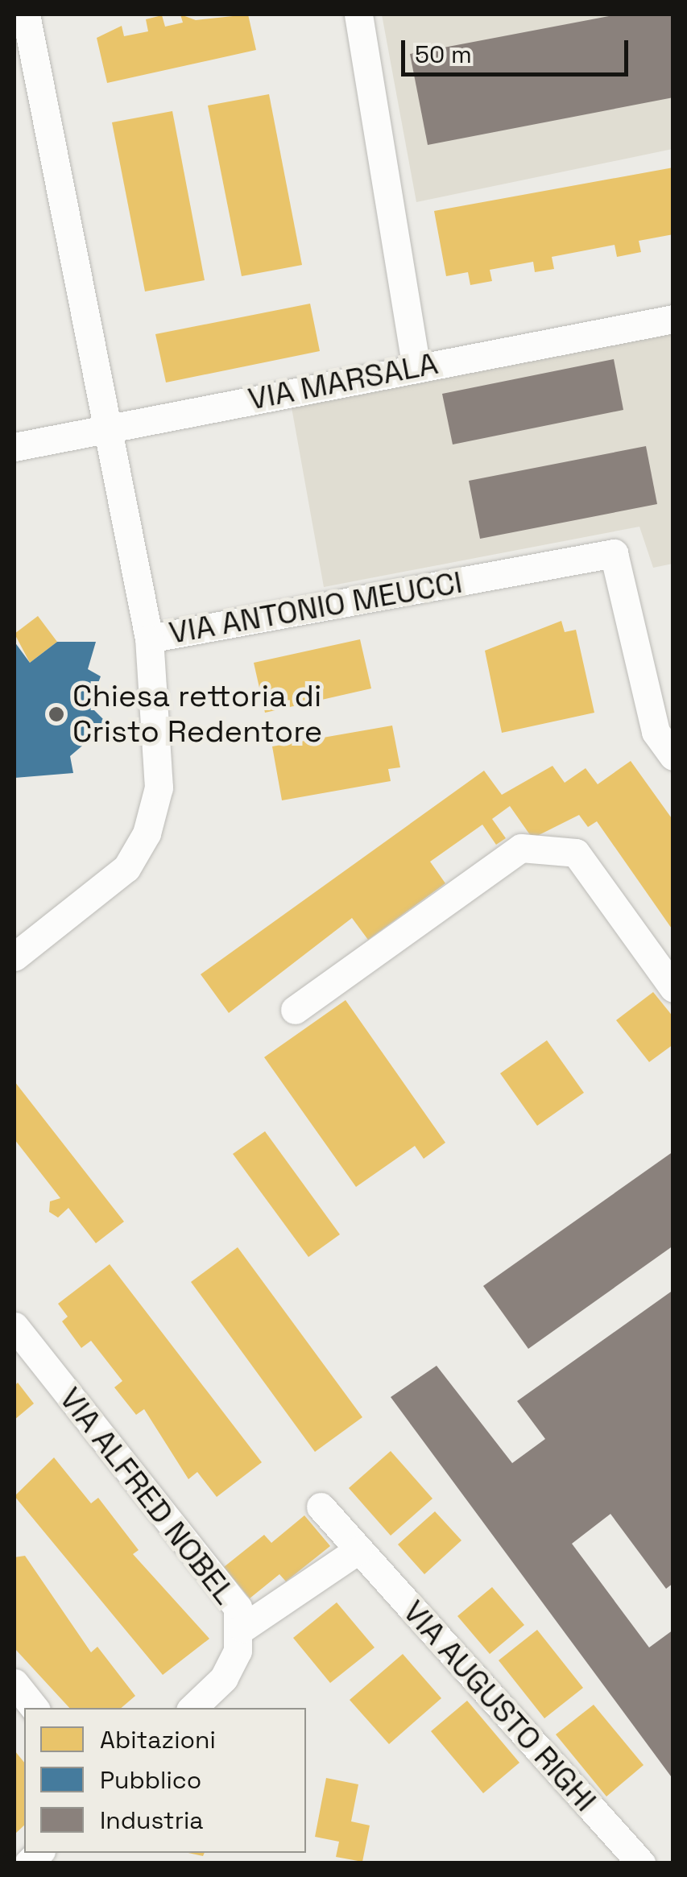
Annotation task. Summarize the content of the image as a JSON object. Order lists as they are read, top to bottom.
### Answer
{
  "streets": {
    "street": [
      "VIA MARSALA",
      "VIA ANTONIO MEUCCI",
      "VIA ALFRED NOBEL",
      "VIA AUGUSTO RIGHI"
    ]
  },
  "crossings": [
    ["VIA MARSALA", "VIA ANTONIO MEUCCI"]
  ],
  "places": ["Chiesa rettoria di Cristo Redentore"],
  "legend": ["Abitazioni", "Pubblico", "Industria"],
  "scale_bar": "50 m"
}
